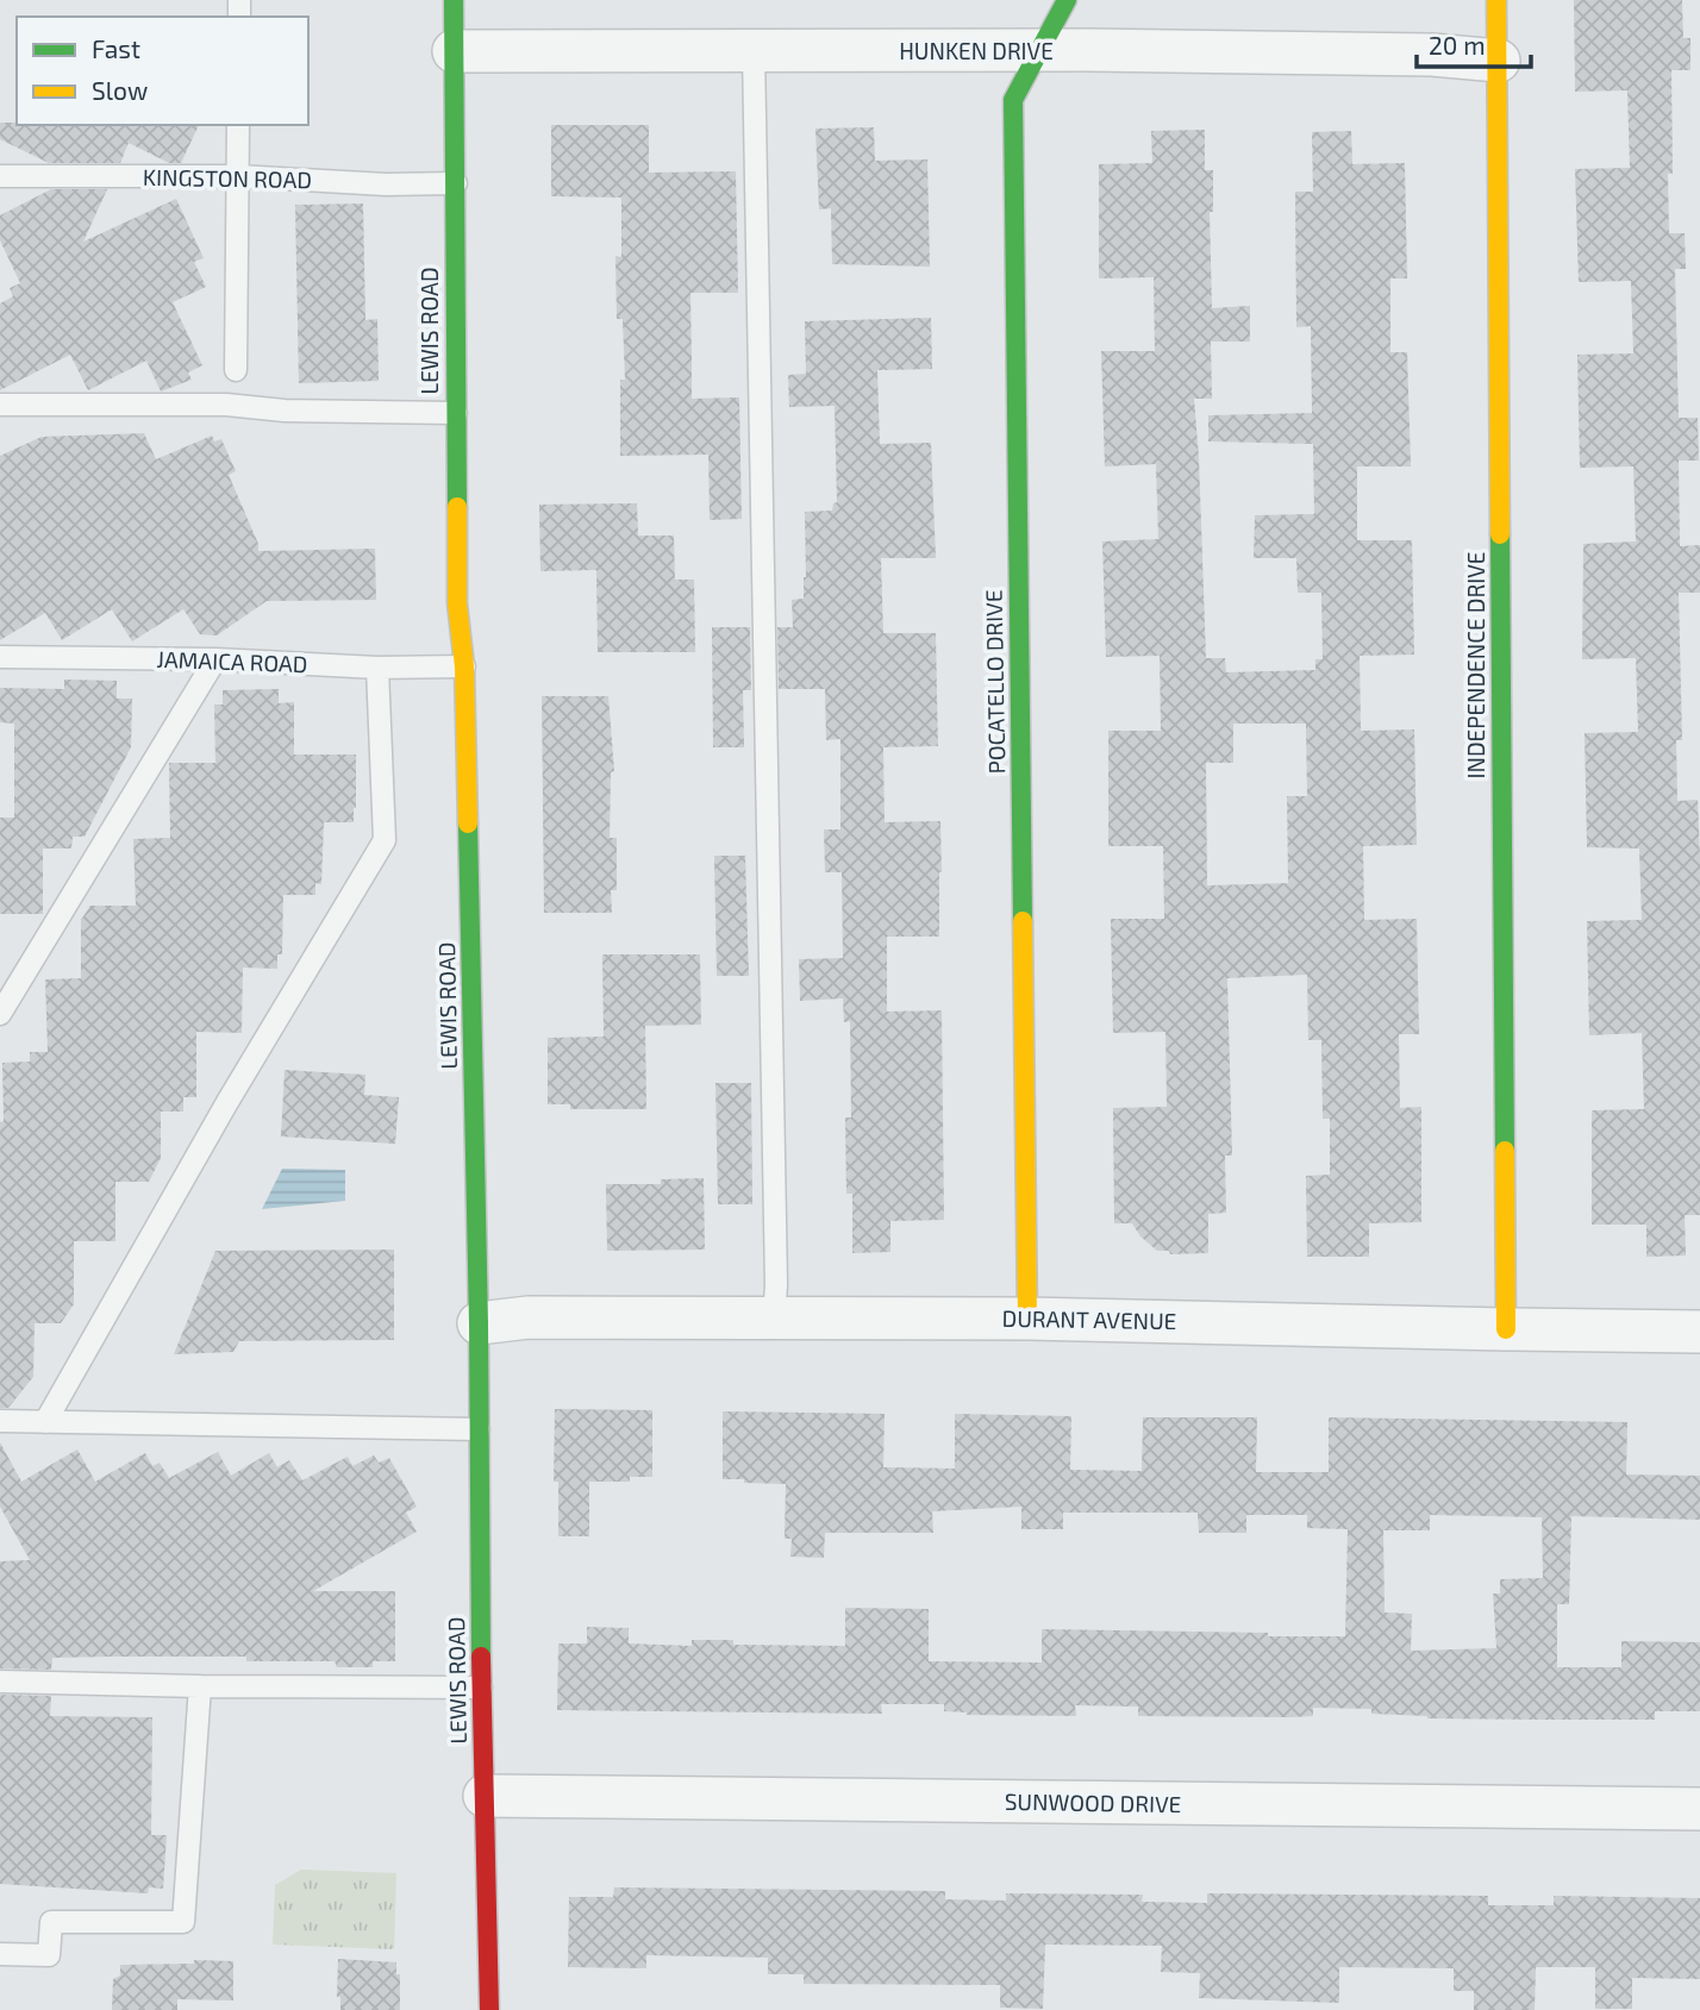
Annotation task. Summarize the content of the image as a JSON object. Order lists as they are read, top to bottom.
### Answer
{
  "streets": {
    "street": [
      "HUNKEN DRIVE",
      "LEWIS ROAD",
      "INDEPENDENCE DRIVE",
      "POCATELLO DRIVE",
      "DURANT AVENUE",
      "SUNWOOD DRIVE"
    ],
    "lane": ["KINGSTON ROAD", "JAMAICA ROAD"]
  },
  "crossings": [
    ["HUNKEN DRIVE", "LEWIS ROAD"],
    ["HUNKEN DRIVE", "INDEPENDENCE DRIVE"],
    ["HUNKEN DRIVE", "POCATELLO DRIVE"],
    ["KINGSTON ROAD", "LEWIS ROAD"],
    ["LEWIS ROAD", "JAMAICA ROAD"],
    ["LEWIS ROAD", "DURANT AVENUE"],
    ["LEWIS ROAD", "SUNWOOD DRIVE"],
    ["INDEPENDENCE DRIVE", "DURANT AVENUE"],
    ["POCATELLO DRIVE", "DURANT AVENUE"]
  ],
  "legend": ["Fast", "Slow"],
  "scale_bar": "20 m"
}
